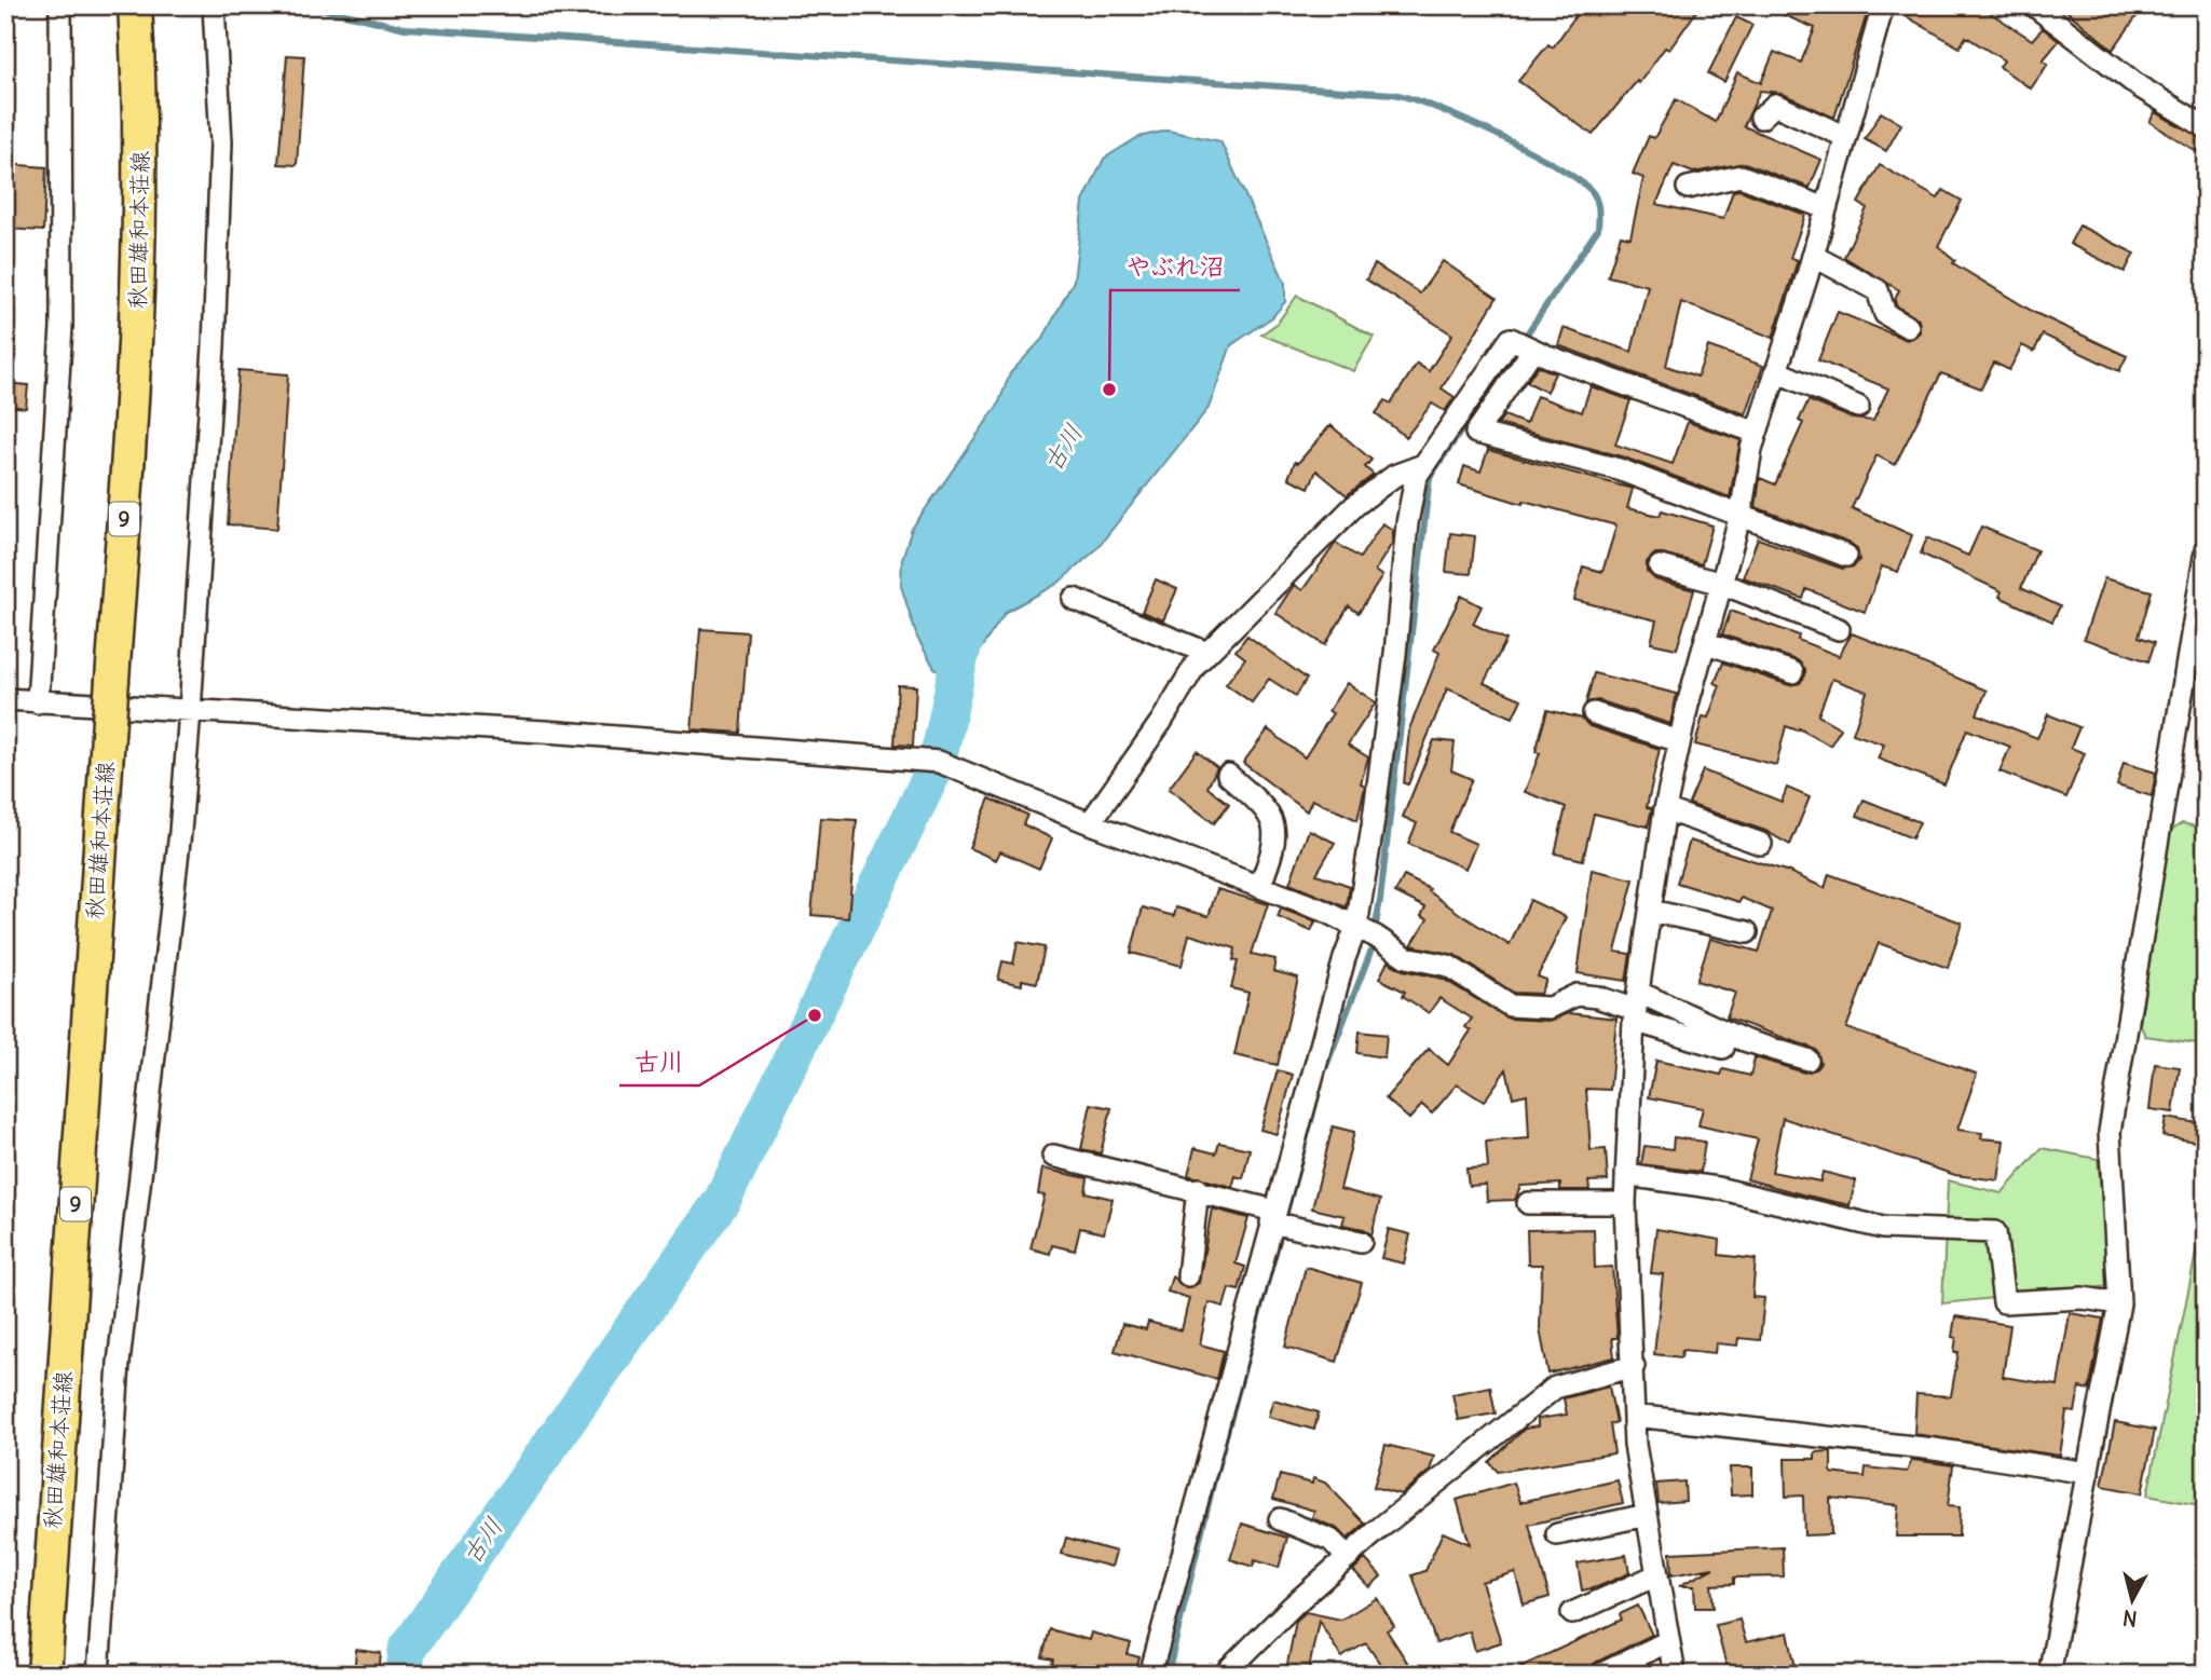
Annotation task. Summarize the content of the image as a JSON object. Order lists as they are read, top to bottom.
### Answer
{
  "streets": {
    "main road": ["秋田雄和本荘線", "9"]
  },
  "water": ["古川"],
  "places": ["やぶれ沼", "古川"],
  "north": "bottom"
}
